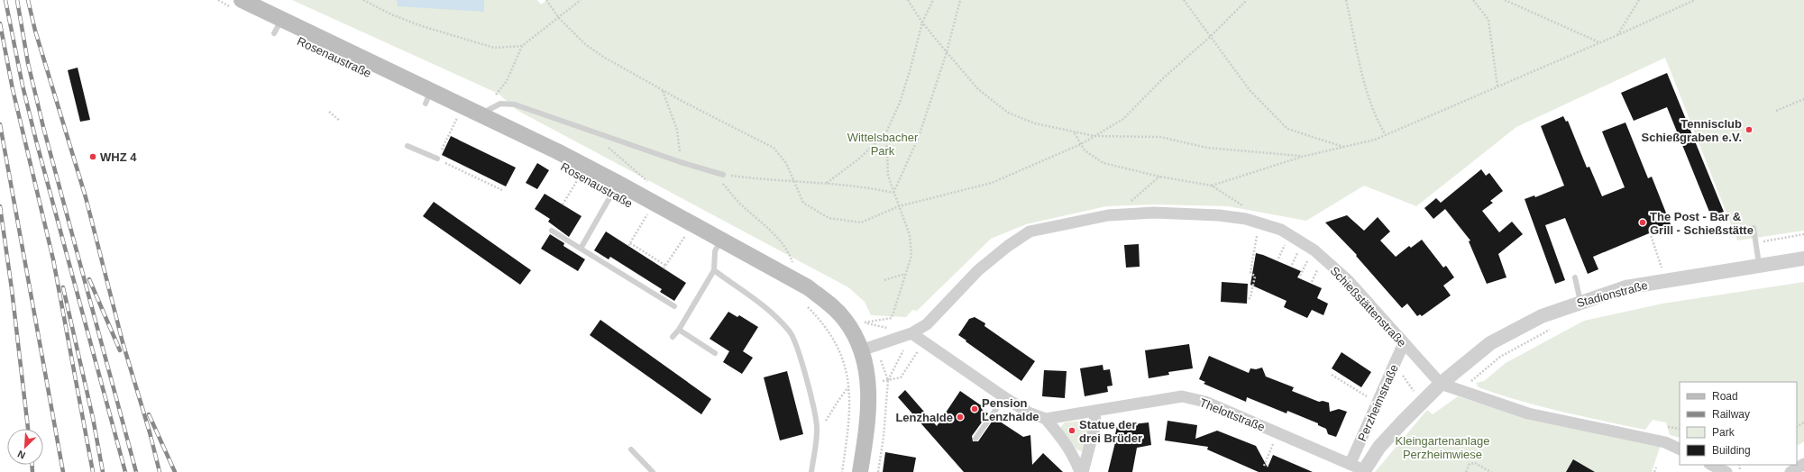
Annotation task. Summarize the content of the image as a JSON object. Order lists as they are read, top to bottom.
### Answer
{
  "streets": {
    "main road": ["Rosenaustraße"],
    "street": [
      "Stadionstraße",
      "Schießstättenstraße",
      "Perzheimstraße",
      "Thelottstraße"
    ]
  },
  "crossings": [
    ["Rosenaustraße", "Schießstättenstraße"],
    ["Stadionstraße", "Schießstättenstraße"],
    ["Stadionstraße", "Perzheimstraße"],
    ["Schießstättenstraße", "Perzheimstraße"],
    ["Schießstättenstraße", "Thelottstraße"],
    ["Perzheimstraße", "Thelottstraße"]
  ],
  "parks": ["Wittelsbacher Park", "Kleingartenanlage Perzheimwiese"],
  "places": [
    "Tennisclub Schießgraben e.V.",
    "WHZ 4",
    "The Post - Bar & Grill - Schießstätte",
    "Pension Lenzhalde",
    "Lenzhalde",
    "Statue der drei Brüder"
  ],
  "legend": [
    "Road",
    "Railway",
    "Park",
    "Building"
  ],
  "north": "bottom left"
}
